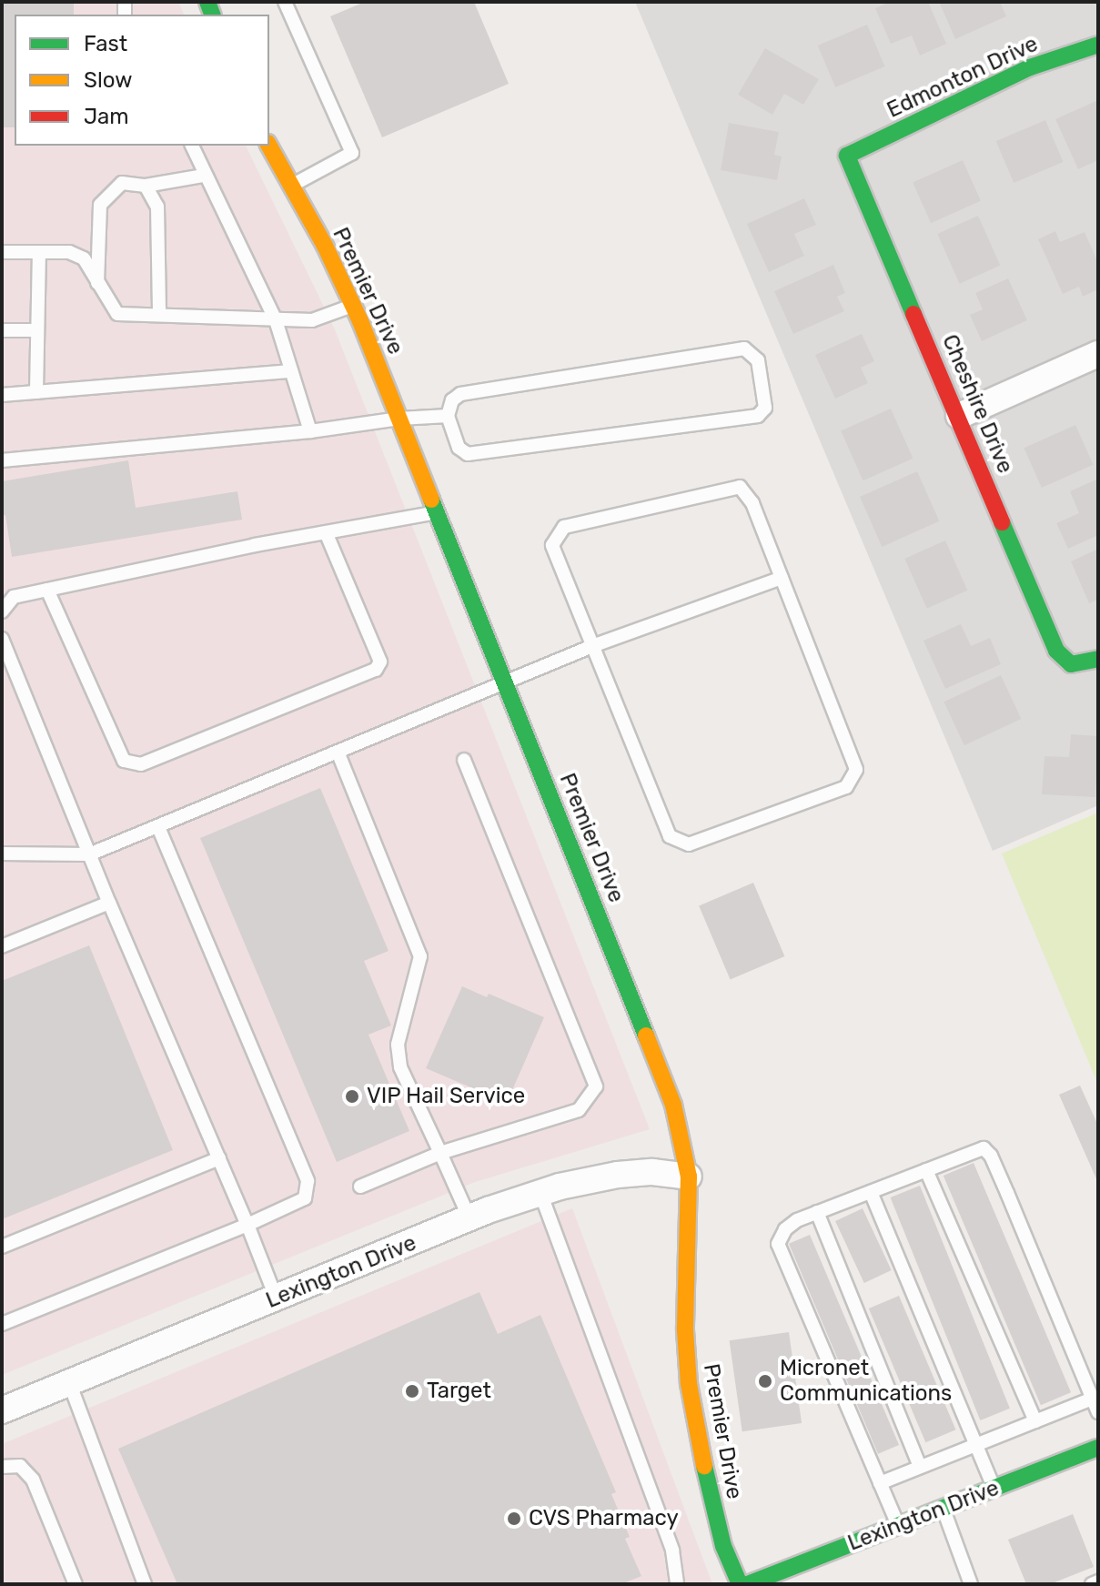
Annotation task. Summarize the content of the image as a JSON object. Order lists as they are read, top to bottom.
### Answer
{
  "streets": {
    "street": [
      "Edmonton Drive",
      "Premier Drive",
      "Cheshire Drive",
      "Lexington Drive"
    ]
  },
  "crossings": [
    ["Edmonton Drive", "Cheshire Drive"],
    ["Premier Drive", "Lexington Drive"]
  ],
  "places": [
    "VIP Hail Service",
    "Micronet Communications",
    "Target",
    "CVS Pharmacy"
  ],
  "legend": ["Fast", "Slow", "Jam"]
}
